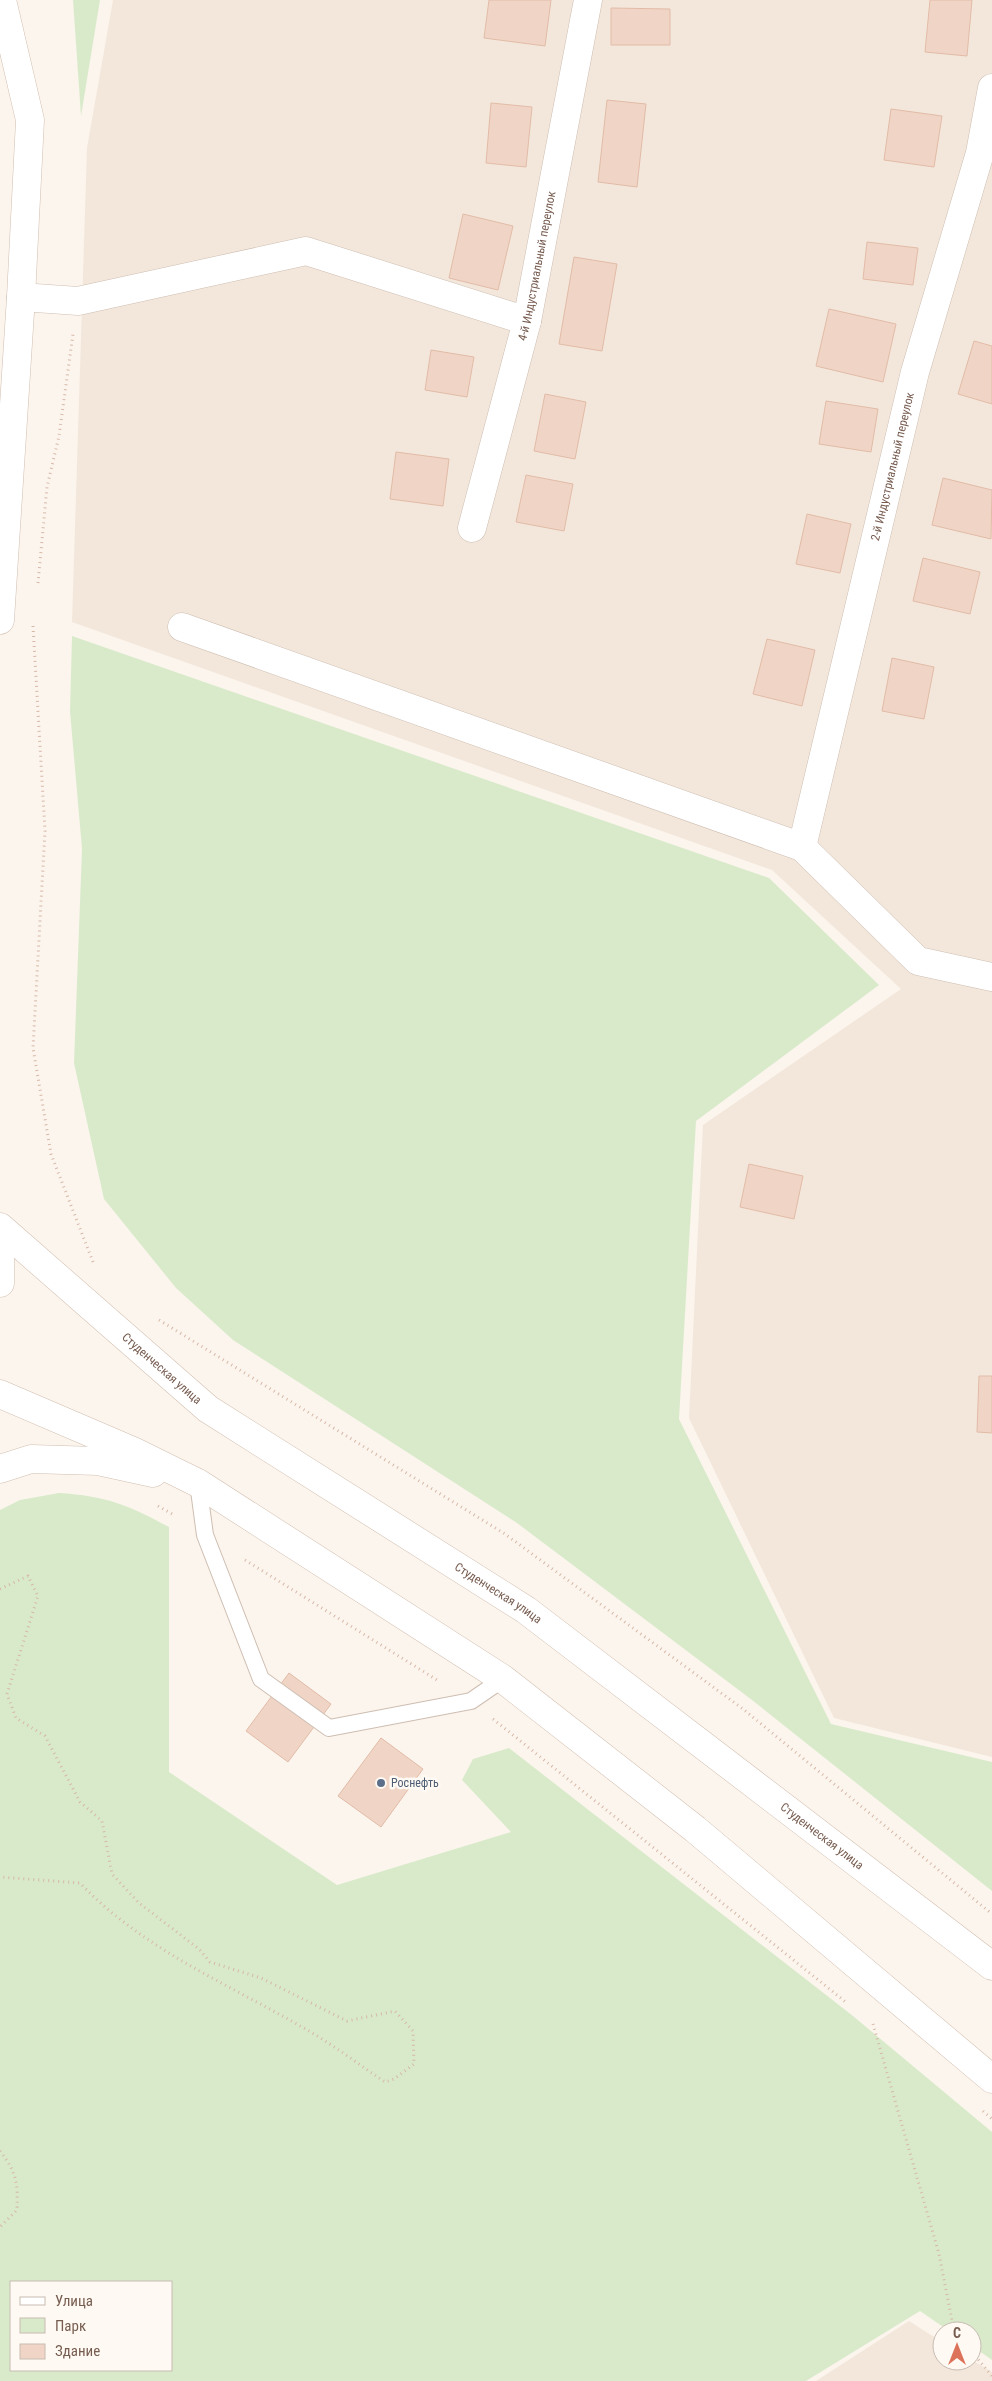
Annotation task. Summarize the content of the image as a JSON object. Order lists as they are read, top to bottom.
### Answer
{
  "streets": {
    "main road": ["4-й Индустриальный переулок", "2-й Индустриальный переулок", "Студенческая улица"]
  },
  "places": ["Роснефть"],
  "legend": ["Улица", "Парк", "Здание"],
  "north": "top"
}
